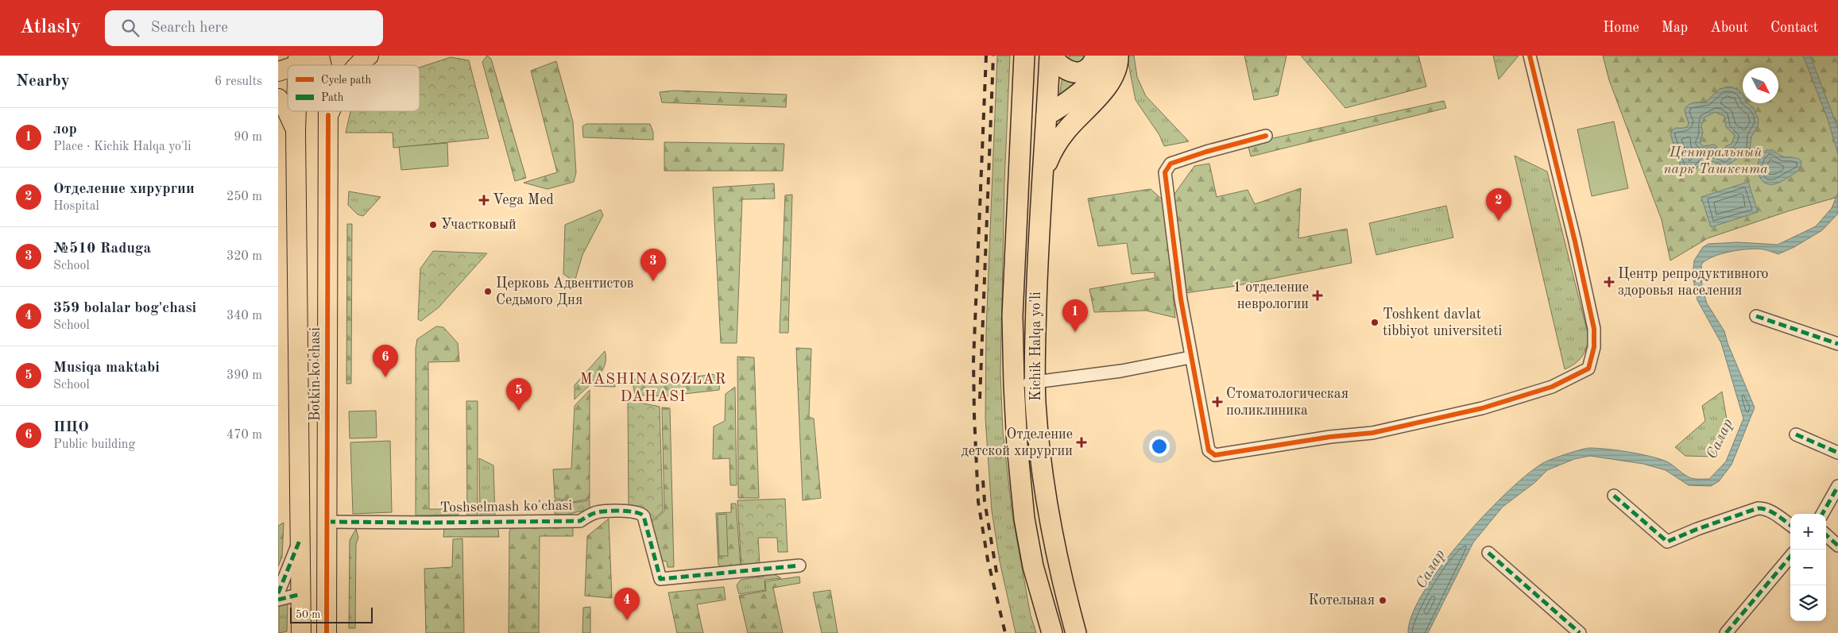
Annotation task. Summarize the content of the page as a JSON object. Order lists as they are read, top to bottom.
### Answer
{
  "streets": {
    "highway": ["Kichik Halqa yo'li"],
    "main road": ["Botkin ko'chasi"],
    "street": ["Toshselmash ko'chasi"]
  },
  "crossings": [
    ["Botkin ko'chasi", "Toshselmash ko'chasi"]
  ],
  "districts": ["MASHINASOZLAR DAHASI"],
  "water": ["Салар"],
  "parks": ["Центральный парк Ташкента"],
  "places": {
    "health": [
      "Vega Med",
      "Центр репродуктивного здоровья населения",
      "1 отделение неврологии",
      "Стоматологическая поликлиника",
      "Отделение детской хирургии"
    ],
    "other": [
      "Участковый",
      "Церковь Адвентистов Седьмого Дня",
      "Toshkent davlat tibbiyot universiteti",
      "Котельная"
    ]
  },
  "legend": ["Cycle path", "Path"],
  "scale_bar": "50 m",
  "north": "bottom right",
  "page": {
    "header": "Atlasly",
    "search": "Search here",
    "nav": [
      "Home",
      "Map",
      "About",
      "Contact"
    ],
    "heading": ["Nearby", "6 results"],
    "list": [
      {
        "mark": "1",
        "name": "лор",
        "note": "Place · Kichik Halqa yo'li",
        "value": "90 m"
      },
      {
        "mark": "2",
        "name": "Отделение хирургии",
        "note": "Hospital",
        "value": "250 m"
      },
      {
        "mark": "3",
        "name": "№510 Raduga",
        "note": "School",
        "value": "320 m"
      },
      {
        "mark": "4",
        "name": "359 bolalar bog'chasi",
        "note": "School",
        "value": "340 m"
      },
      {
        "mark": "5",
        "name": "Musiqa maktabi",
        "note": "School",
        "value": "390 m"
      },
      {
        "mark": "6",
        "name": "ПЦО",
        "note": "Public building",
        "value": "470 m"
      }
    ],
    "pins": [
      "2",
      "3",
      "1",
      "6",
      "5",
      "4"
    ],
    "map_buttons": ["+", "−"],
    "scale": "50 m"
  }
}
